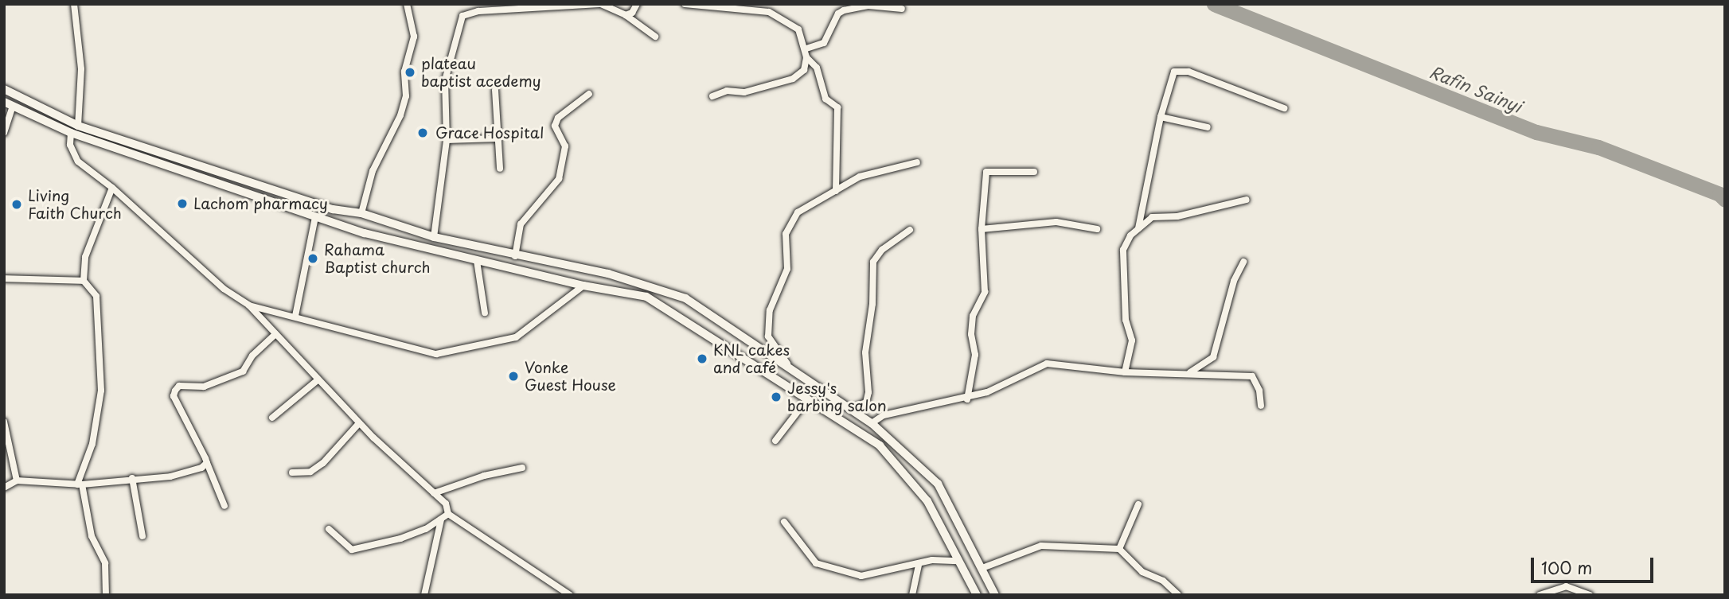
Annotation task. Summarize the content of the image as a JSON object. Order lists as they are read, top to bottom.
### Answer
{
  "water": ["Rafin Sainyi"],
  "places": [
    "plateau baptist acedemy",
    "Grace Hospital",
    "Lachom pharmacy",
    "Living Faith Church",
    "Rahama Baptist church",
    "KNL cakes and café",
    "Vonke Guest House",
    "Jessy's barbing salon"
  ],
  "scale_bar": "100 m"
}
